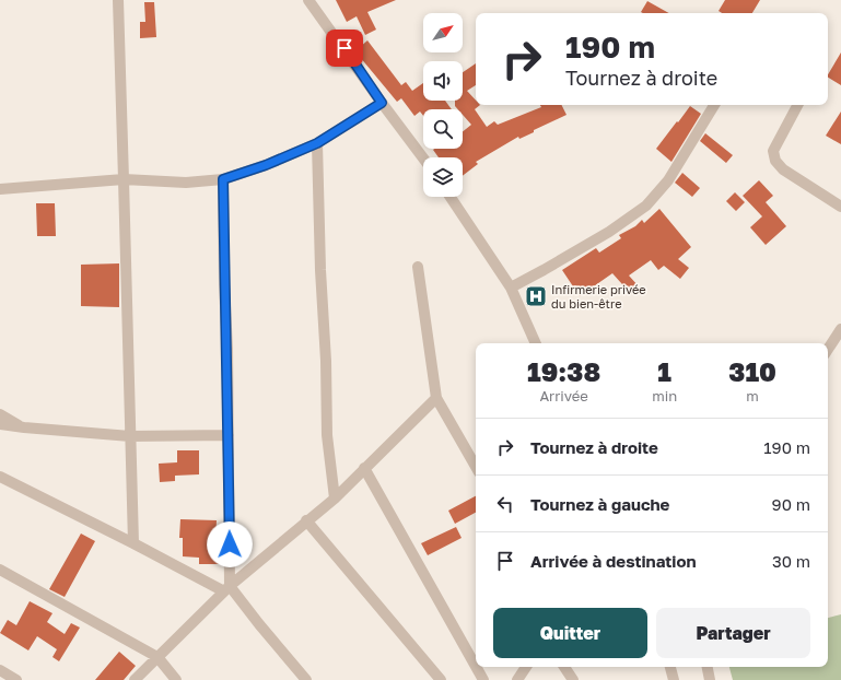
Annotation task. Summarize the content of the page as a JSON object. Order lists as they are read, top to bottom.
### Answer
{
  "places": {
    "hospital": ["Infirmerie privée du bien-être"]
  },
  "north": "top right",
  "page": {
    "turn": ["190 m", "Tournez à droite"],
    "eta": [
      "19:38",
      "Arrivée",
      "1",
      "min",
      "310",
      "m"
    ],
    "list": [
      {
        "name": "Tournez à droite",
        "value": "190 m"
      },
      {
        "name": "Tournez à gauche",
        "value": "90 m"
      },
      {
        "name": "Arrivée à destination",
        "value": "30 m"
      }
    ],
    "buttons": ["Quitter", "Partager"]
  }
}
